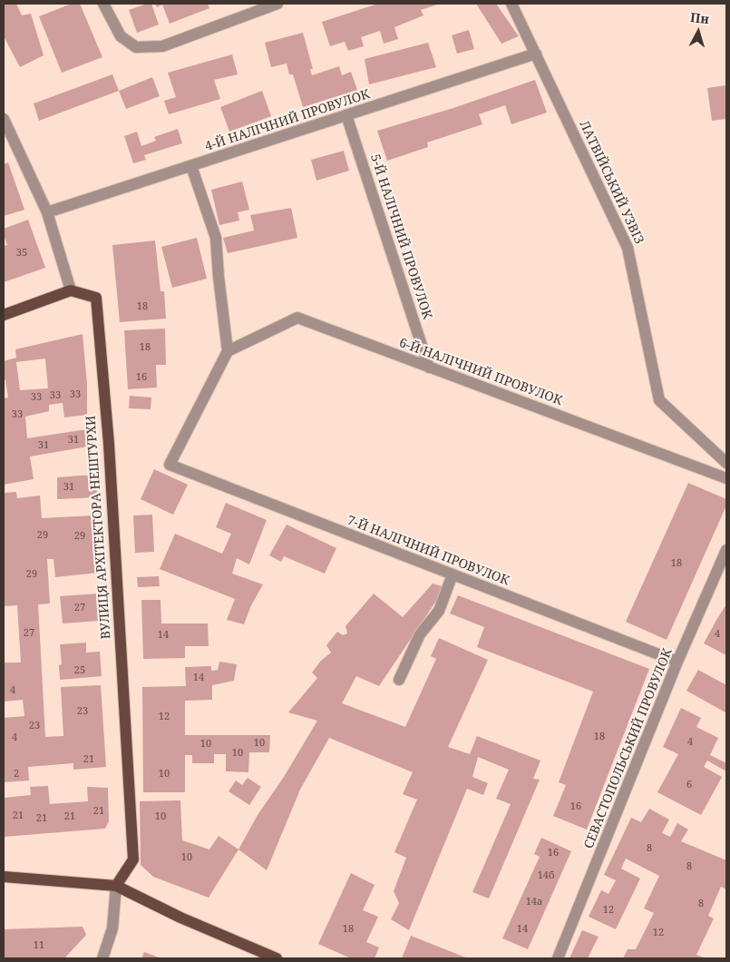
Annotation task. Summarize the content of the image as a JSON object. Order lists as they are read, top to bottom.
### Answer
{
  "streets": {
    "main road": ["ВУЛИЦЯ АРХІТЕКТОРА НЕШТУРХИ"],
    "street": [
      "4-Й НАЛІЧНИЙ ПРОВУЛОК",
      "ЛАТВІЙСЬКИЙ УЗВІЗ",
      "5-Й НАЛІЧНИЙ ПРОВУЛОК",
      "6-Й НАЛІЧНИЙ ПРОВУЛОК",
      "7-Й НАЛІЧНИЙ ПРОВУЛОК",
      "СЕВАСТОПОЛЬСЬКИЙ ПРОВУЛОК"
    ]
  },
  "crossings": [
    ["4-Й НАЛІЧНИЙ ПРОВУЛОК", "ЛАТВІЙСЬКИЙ УЗВІЗ"],
    ["4-Й НАЛІЧНИЙ ПРОВУЛОК", "5-Й НАЛІЧНИЙ ПРОВУЛОК"],
    ["5-Й НАЛІЧНИЙ ПРОВУЛОК", "6-Й НАЛІЧНИЙ ПРОВУЛОК"],
    ["6-Й НАЛІЧНИЙ ПРОВУЛОК", "7-Й НАЛІЧНИЙ ПРОВУЛОК"],
    ["7-Й НАЛІЧНИЙ ПРОВУЛОК", "СЕВАСТОПОЛЬСЬКИЙ ПРОВУЛОК"]
  ],
  "house_numbers": [
    "35",
    "18",
    "18",
    "16",
    "33",
    "33",
    "33",
    "33",
    "31",
    "31",
    "31",
    "29",
    "29",
    "18",
    "29",
    "27",
    "27",
    "4",
    "14",
    "25",
    "14",
    "4",
    "23",
    "12",
    "23",
    "18",
    "4",
    "4",
    "10",
    "10",
    "10",
    "21",
    "2",
    "10",
    "6",
    "16",
    "21",
    "21",
    "21",
    "10",
    "21",
    "8",
    "16",
    "10",
    "8",
    "14б",
    "14а",
    "8",
    "12",
    "18",
    "14",
    "12",
    "11"
  ],
  "north": "top"
}
